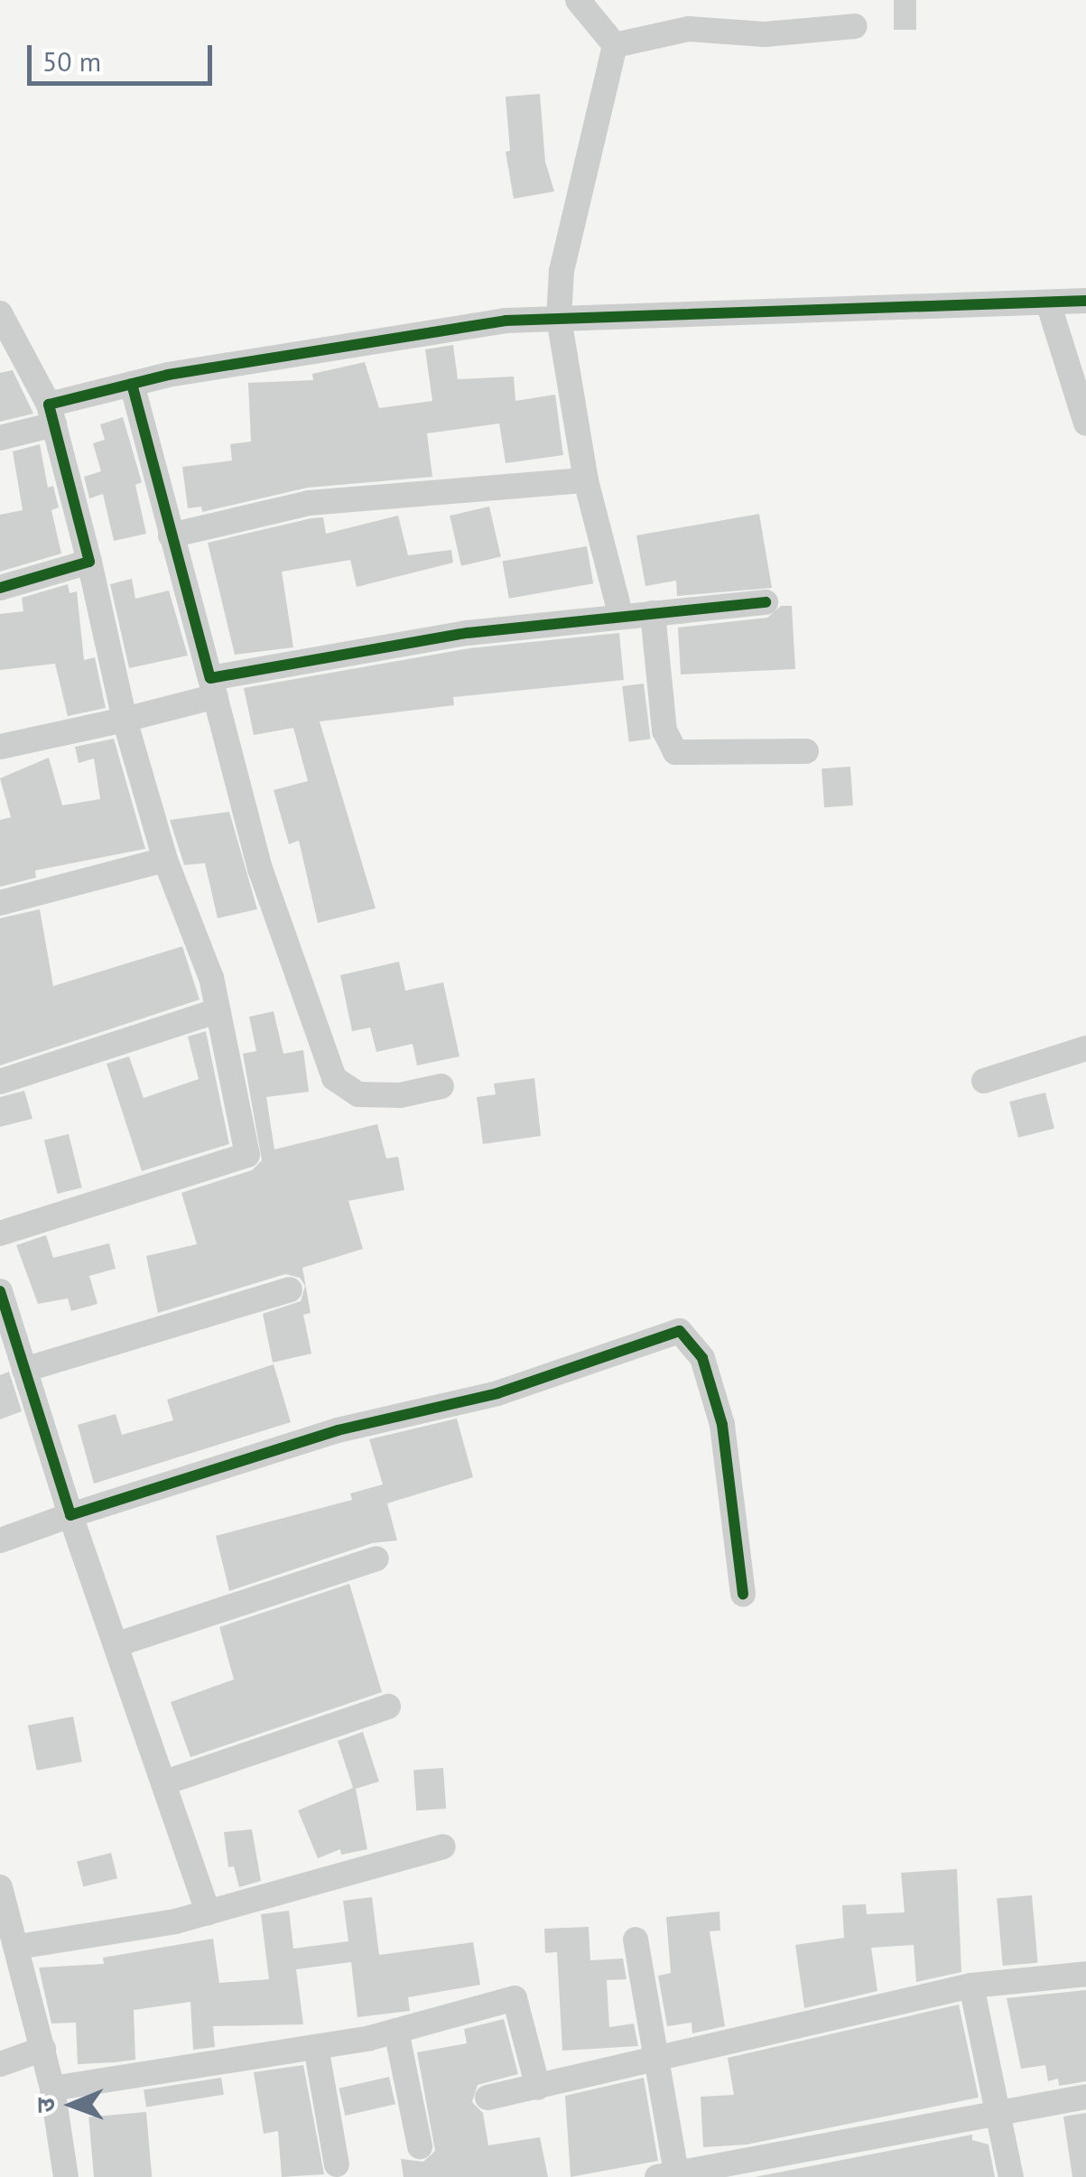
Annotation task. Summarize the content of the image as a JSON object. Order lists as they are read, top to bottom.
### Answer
{
  "scale_bar": "50 m",
  "north": "left"
}
